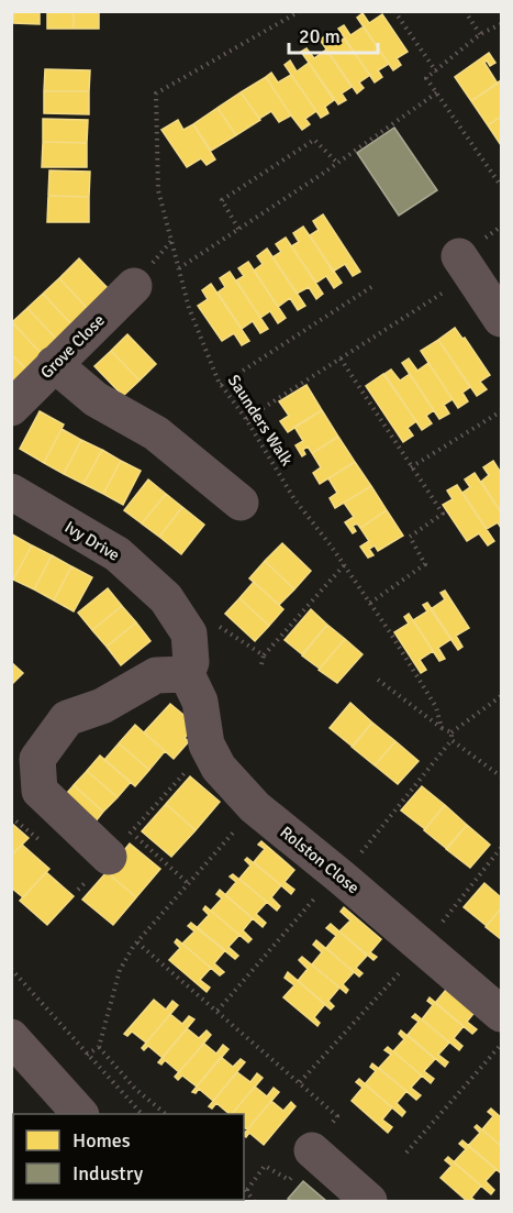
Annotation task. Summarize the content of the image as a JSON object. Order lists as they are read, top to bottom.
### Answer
{
  "streets": {
    "street": ["Grove Close", "Ivy Drive", "Rolston Close"],
    "path": ["Saunders Walk"]
  },
  "crossings": [
    ["Ivy Drive", "Rolston Close"]
  ],
  "legend": ["Homes", "Industry"],
  "scale_bar": "20 m"
}
